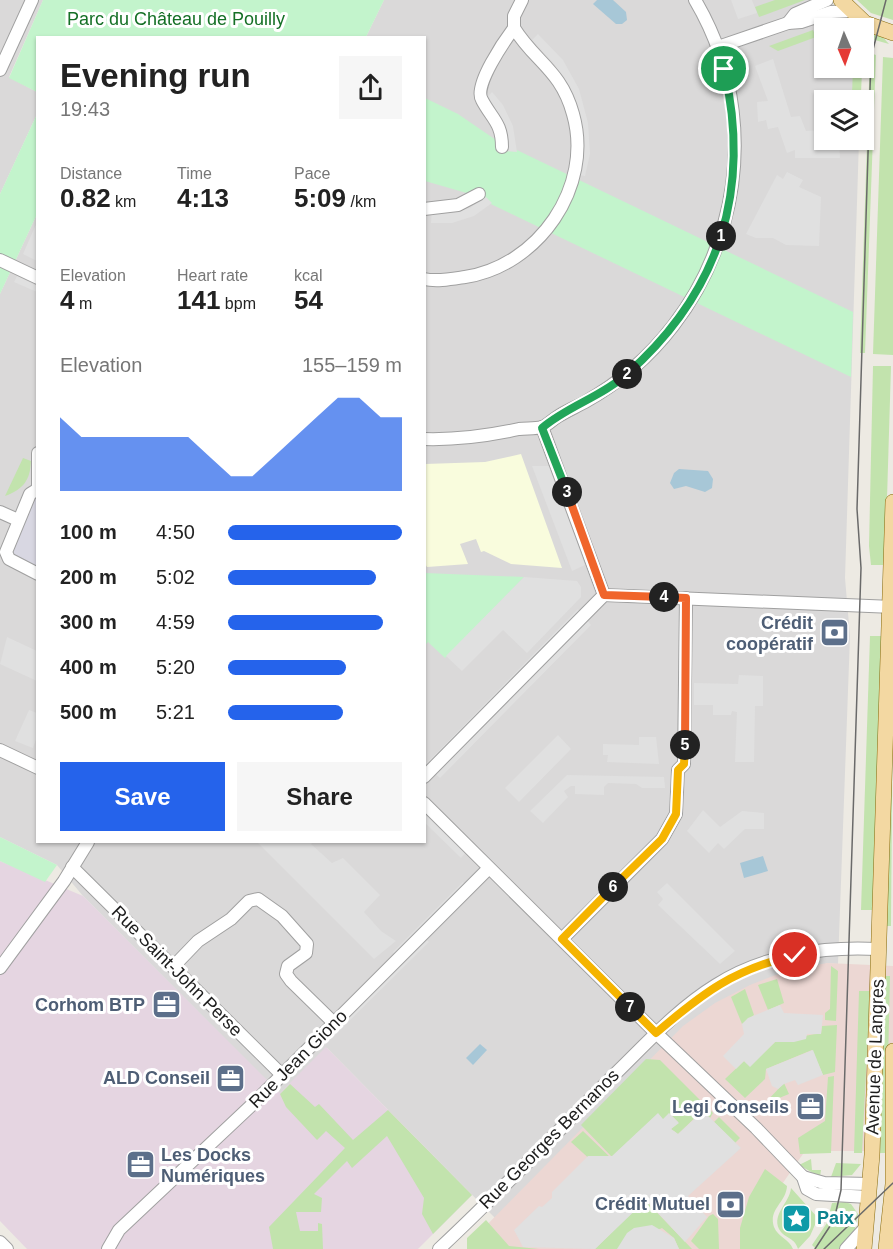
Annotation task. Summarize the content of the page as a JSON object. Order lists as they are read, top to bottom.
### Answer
{
  "streets": {
    "main road": ["Avenue de Langres"],
    "street": ["Rue Saint-John Perse", "Rue Jean Giono", "Rue Georges Bernanos"]
  },
  "crossings": [
    ["Rue Saint-John Perse", "Rue Jean Giono"],
    ["Avenue de Langres", "Rue Georges Bernanos"]
  ],
  "parks": ["Parc du Château de Pouilly"],
  "places": {
    "bank": ["Crédit coopératif", "Crédit Mutuel"],
    "office": [
      "Corhom BTP",
      "ALD Conseil",
      "Legi Conseils",
      "Les Docks Numériques"
    ],
    "place": ["Paix"]
  },
  "north": "bottom",
  "page": {
    "heading": ["Evening run", "19:43"],
    "stats": [
      ["Distance", "0.82 km"],
      ["Time", "4:13"],
      ["Pace", "5:09 /km"],
      ["Elevation", "4 m"],
      ["Heart rate", "141 bpm"],
      ["kcal", "54"]
    ],
    "pins": [
      "1",
      "2",
      "3",
      "4",
      "5",
      "6",
      "7"
    ],
    "chart": ["Elevation", "155–159 m"],
    "list": [
      {
        "name": "100 m",
        "note": "4:50"
      },
      {
        "name": "200 m",
        "note": "5:02"
      },
      {
        "name": "300 m",
        "note": "4:59"
      },
      {
        "name": "400 m",
        "note": "5:20"
      },
      {
        "name": "500 m",
        "note": "5:21"
      }
    ],
    "buttons": ["Save", "Share"]
  }
}
